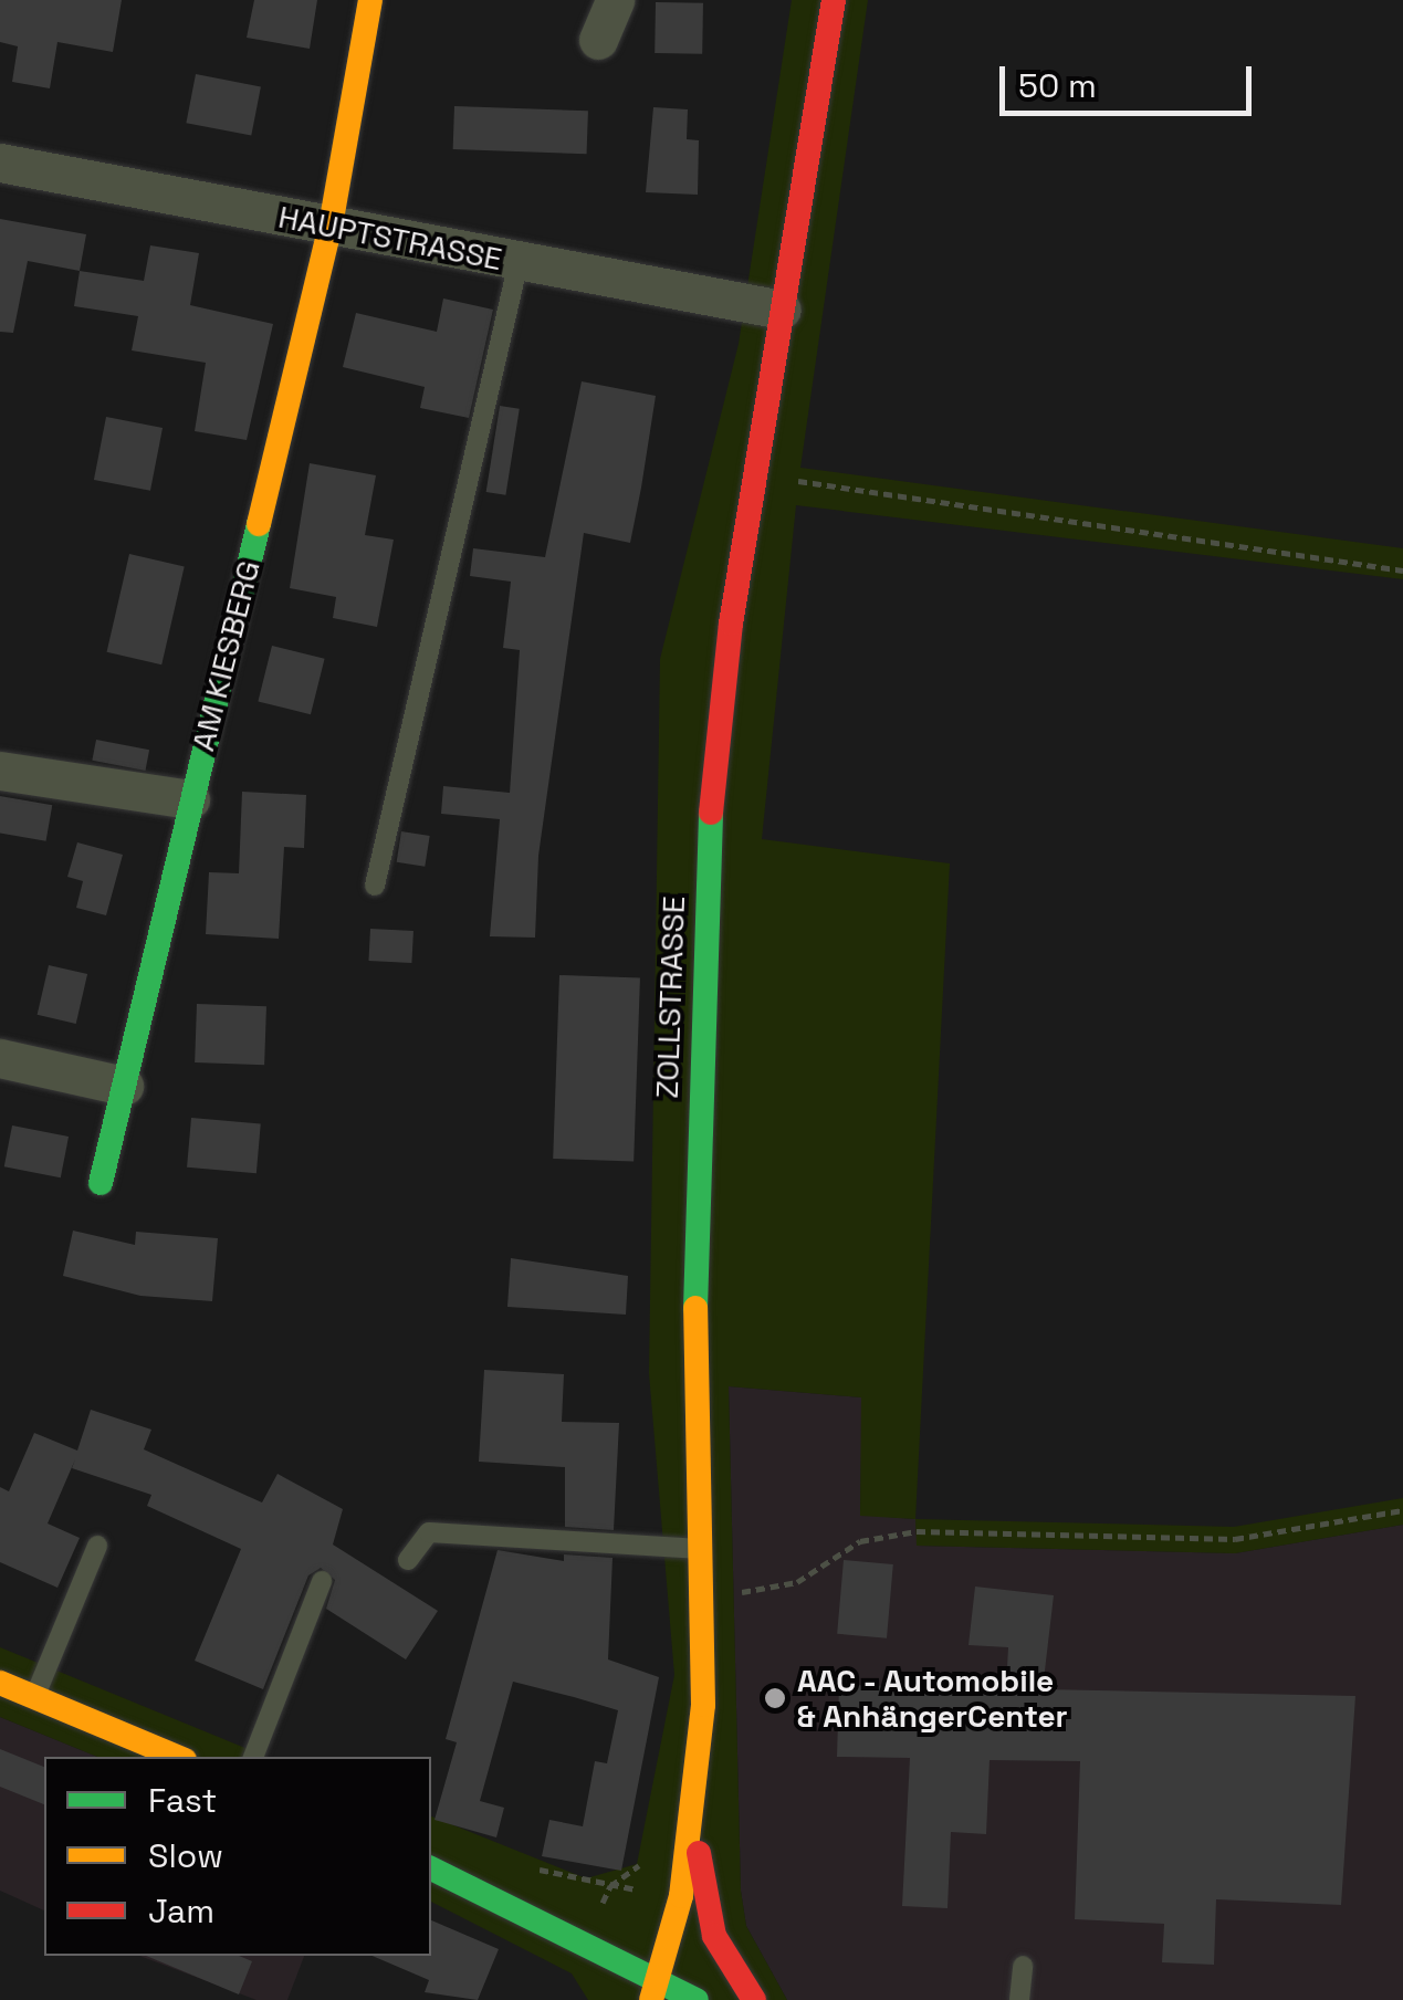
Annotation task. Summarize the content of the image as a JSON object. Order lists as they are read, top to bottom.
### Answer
{
  "streets": {
    "main road": ["AM KIESBERG", "ZOLLSTRASSE"],
    "street": ["HAUPTSTRASSE"]
  },
  "crossings": [
    ["HAUPTSTRASSE", "AM KIESBERG"],
    ["HAUPTSTRASSE", "ZOLLSTRASSE"]
  ],
  "places": ["AAC - Automobile & AnhängerCenter"],
  "legend": ["Fast", "Slow", "Jam"],
  "scale_bar": "50 m"
}
